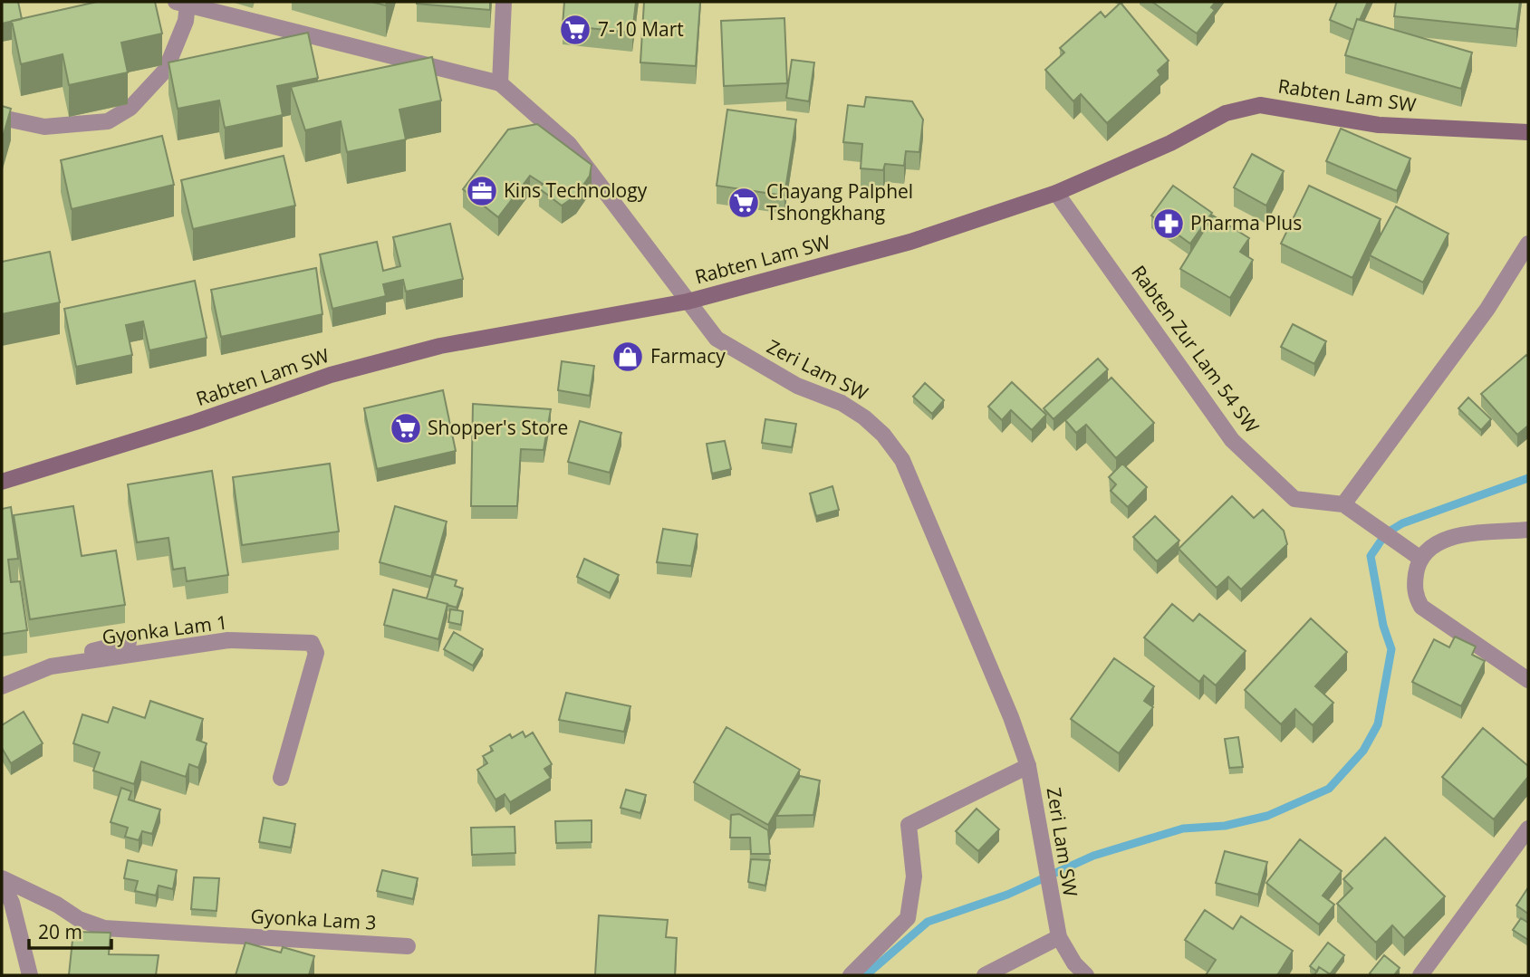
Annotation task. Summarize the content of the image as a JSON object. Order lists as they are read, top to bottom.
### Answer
{
  "streets": {
    "main road": ["Rabten Lam SW"],
    "street": [
      "Rabten Zur Lam 54 SW",
      "Zeri Lam SW",
      "Gyonka Lam 1",
      "Gyonka Lam 3"
    ]
  },
  "crossings": [
    ["Rabten Lam SW", "Rabten Zur Lam 54 SW"],
    ["Rabten Lam SW", "Zeri Lam SW"]
  ],
  "places": {
    "supermarket": ["7-10 Mart", "Chayang Palphel Tshongkhang", "Shopper's Store"],
    "office": ["Kins Technology"],
    "pharmacy": ["Pharma Plus"],
    "shop": ["Farmacy"]
  },
  "scale_bar": "20 m"
}
